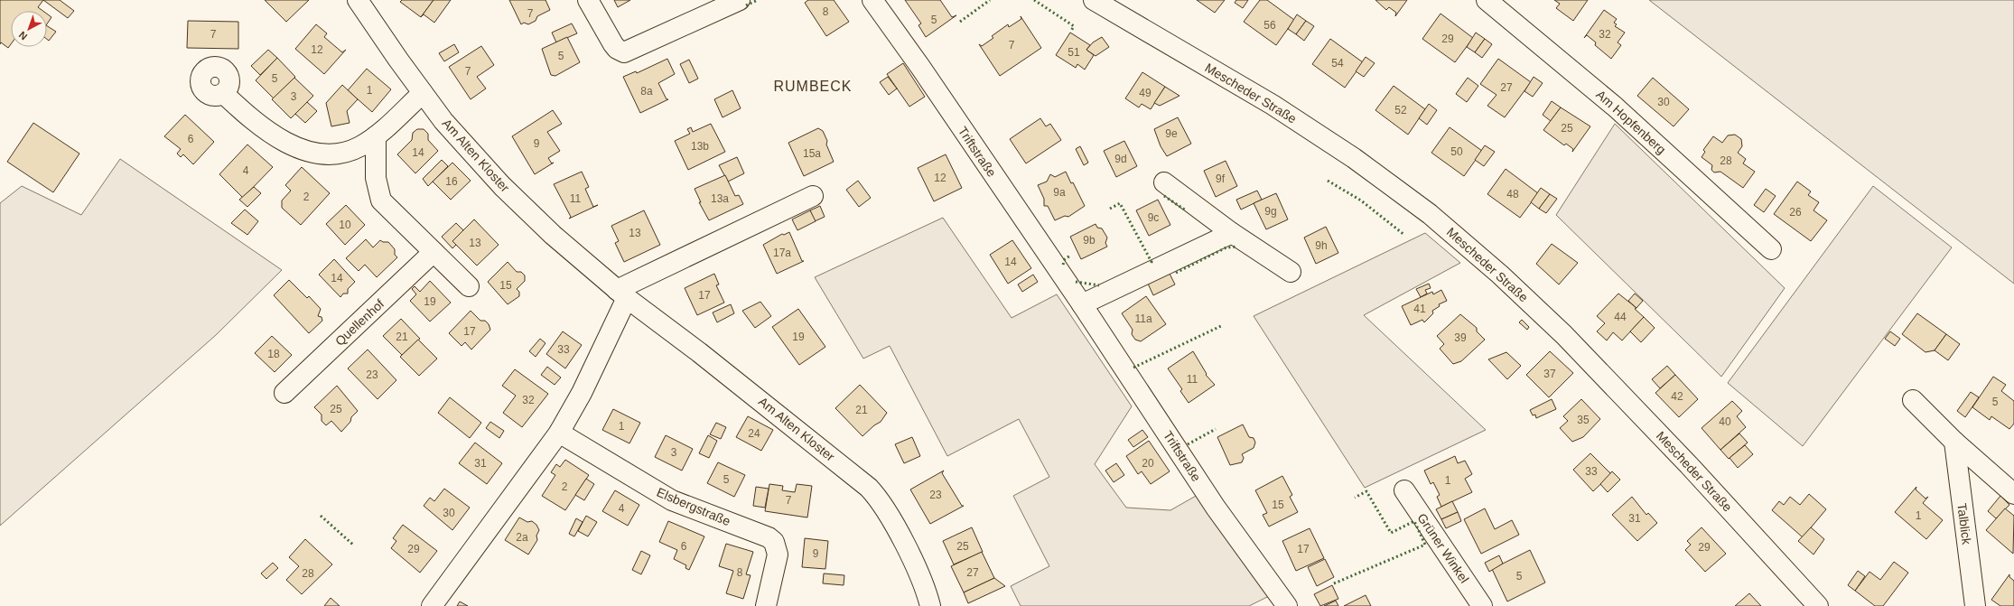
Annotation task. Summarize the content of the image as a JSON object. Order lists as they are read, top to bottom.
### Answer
{
  "streets": {
    "street": [
      "Mescheder Straße",
      "Am Hopfenberg",
      "Triftstraße",
      "Am Alten Kloster",
      "Quellenhof",
      "Elsbergstraße",
      "Talblick",
      "Grüner Winkel"
    ]
  },
  "districts": ["RUMBECK"],
  "house_numbers": [
    "8",
    "7",
    "5",
    "56",
    "7",
    "32",
    "29",
    "7",
    "12",
    "51",
    "5",
    "54",
    "7",
    "5",
    "27",
    "1",
    "8a",
    "49",
    "3",
    "30",
    "52",
    "25",
    "9e",
    "6",
    "9",
    "13b",
    "50",
    "14",
    "15a",
    "9d",
    "28",
    "4",
    "12",
    "9f",
    "16",
    "9a",
    "48",
    "2",
    "11",
    "13a",
    "9g",
    "26",
    "9c",
    "10",
    "13",
    "9b",
    "13",
    "9h",
    "17a",
    "14",
    "14",
    "15",
    "17",
    "19",
    "41",
    "44",
    "11a",
    "17",
    "21",
    "19",
    "39",
    "33",
    "18",
    "37",
    "23",
    "11",
    "42",
    "32",
    "5",
    "25",
    "21",
    "35",
    "40",
    "1",
    "24",
    "3",
    "31",
    "20",
    "33",
    "5",
    "1",
    "2",
    "23",
    "7",
    "15",
    "4",
    "30",
    "1",
    "31",
    "2a",
    "6",
    "25",
    "29",
    "29",
    "17",
    "9",
    "8",
    "27",
    "28",
    "5"
  ],
  "north": "bottom left"
}
